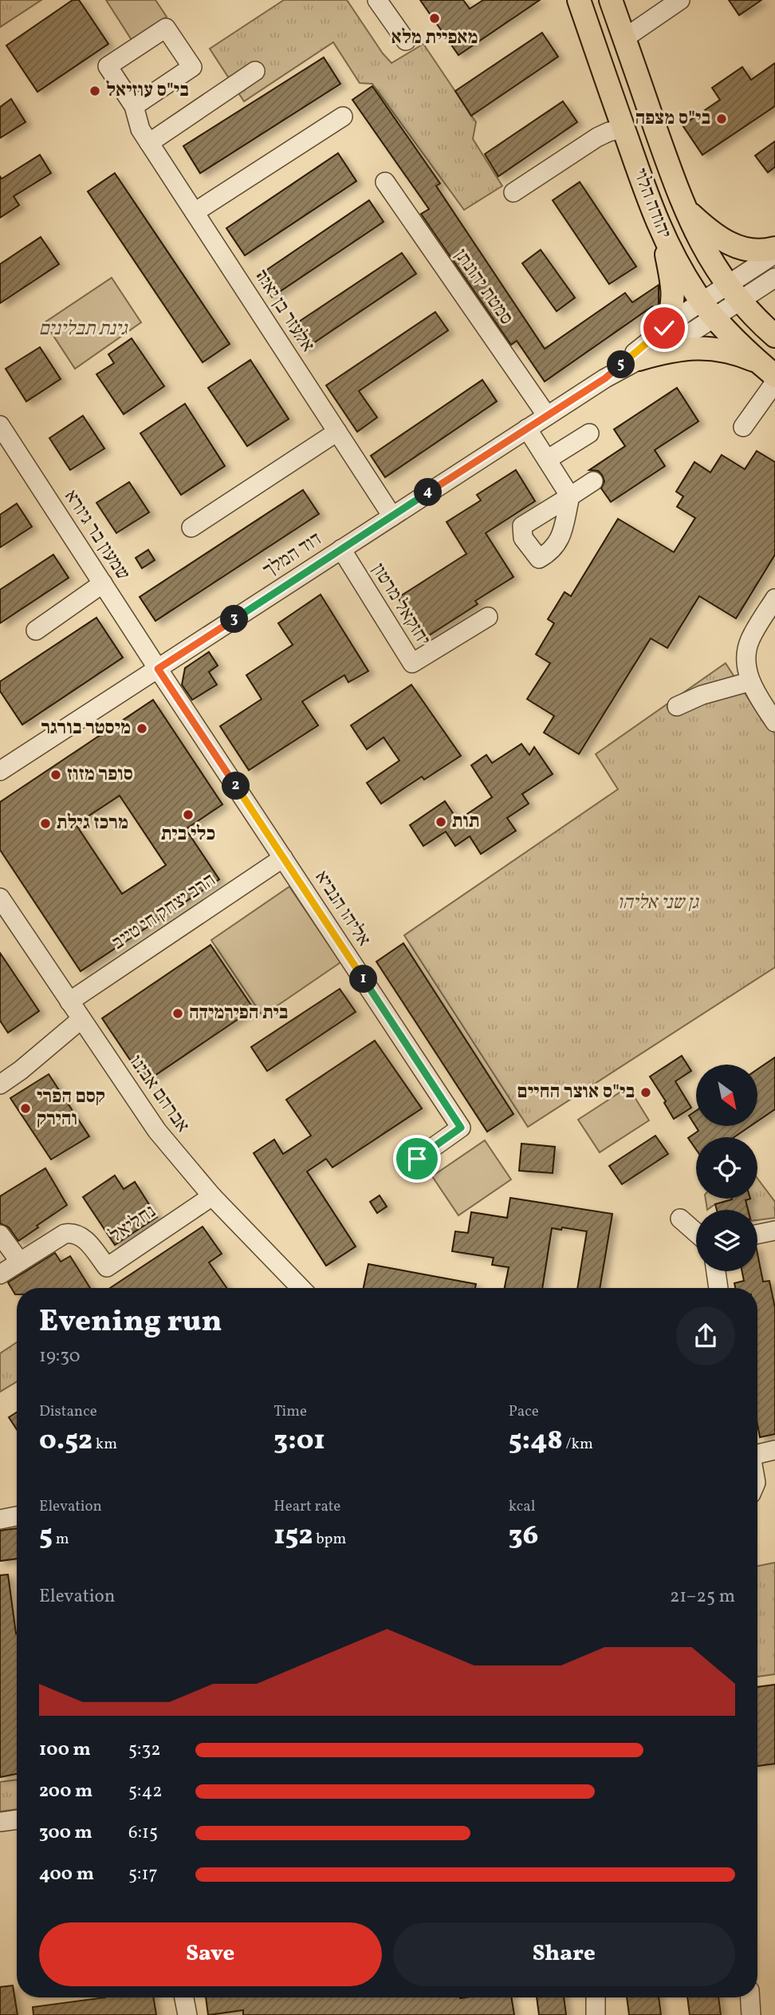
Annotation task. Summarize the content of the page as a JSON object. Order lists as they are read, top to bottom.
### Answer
{
  "streets": {
    "main road": ["יהודה הלוי"],
    "street": [
      "סמטת יהונתן",
      "אלעזר בן יאיר",
      "שמעון בר גיורא",
      "דוד המלך",
      "יחזקאל מרטון",
      "אליהו הנביא",
      "הרב יצחק חי טייב",
      "אברהם אבינו",
      "נחליאל"
    ]
  },
  "crossings": [
    ["יהודה הלוי", "דוד המלך"],
    ["סמטת יהונתן", "דוד המלך"],
    ["אלעזר בן יאיר", "דוד המלך"],
    ["שמעון בר גיורא", "דוד המלך"],
    ["שמעון בר גיורא", "אליהו הנביא"],
    ["דוד המלך", "יחזקאל מרטון"],
    ["דוד המלך", "אליהו הנביא"],
    ["אליהו הנביא", "הרב יצחק חי טייב"],
    ["הרב יצחק חי טייב", "אברהם אבינו"],
    ["אברהם אבינו", "נחליאל"]
  ],
  "parks": ["גינת תבלינים", "גן שני אליהו"],
  "places": [
    "מאפיית מלא",
    "בי\"ס עוזיאל",
    "בי\"ס מצפה",
    "מיסטר בורגר",
    "סופר מזוז",
    "כלי בית",
    "תות",
    "מרכז גילת",
    "בית הפירמידה",
    "בי\"ס אוצר החיים",
    "קסם הפרי והירק"
  ],
  "north": "bottom right",
  "page": {
    "pins": [
      "5",
      "4",
      "3",
      "2",
      "1"
    ],
    "heading": ["Evening run", "19:30"],
    "stats": [
      ["Distance", "0.52 km"],
      ["Time", "3:01"],
      ["Pace", "5:48 /km"],
      ["Elevation", "5 m"],
      ["Heart rate", "152 bpm"],
      ["kcal", "36"]
    ],
    "chart": ["Elevation", "21–25 m"],
    "list": [
      {
        "name": "100 m",
        "note": "5:32"
      },
      {
        "name": "200 m",
        "note": "5:42"
      },
      {
        "name": "300 m",
        "note": "6:15"
      },
      {
        "name": "400 m",
        "note": "5:17"
      }
    ],
    "buttons": ["Save", "Share"]
  }
}
